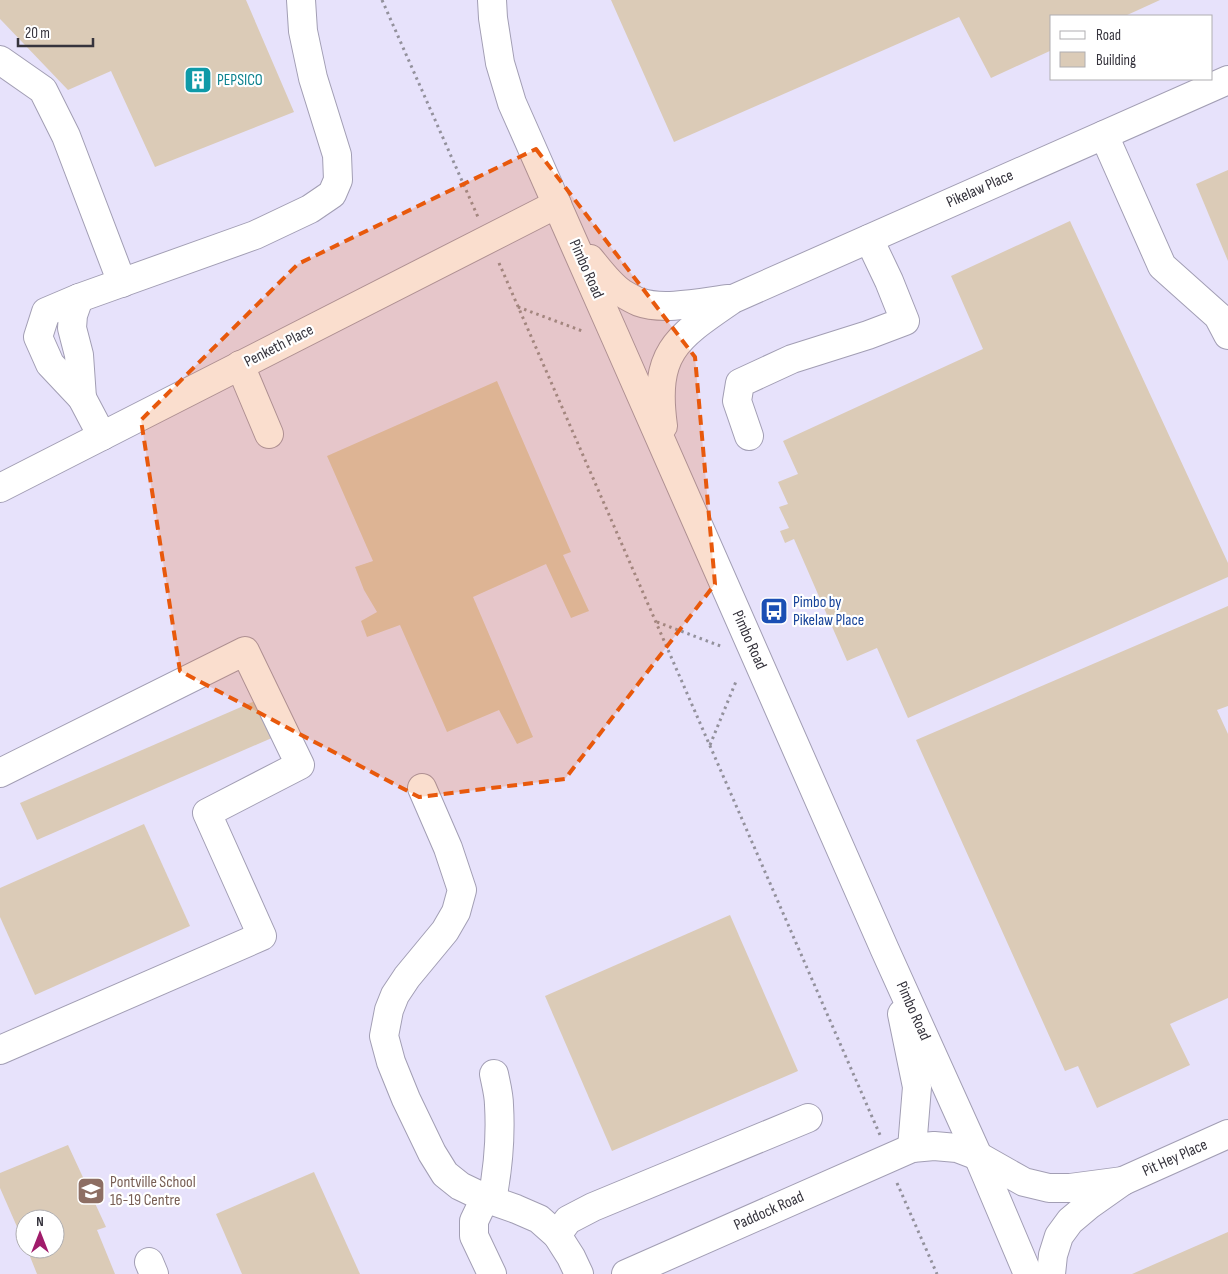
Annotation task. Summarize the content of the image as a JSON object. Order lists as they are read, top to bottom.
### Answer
{
  "streets": {
    "street": [
      "Pikelaw Place",
      "Pimbo Road",
      "Penketh Place",
      "Pit Hey Place",
      "Paddock Road"
    ]
  },
  "crossings": [
    ["Pikelaw Place", "Pimbo Road"],
    ["Pikelaw Place", "Penketh Place"],
    ["Pimbo Road", "Penketh Place"],
    ["Pimbo Road", "Pit Hey Place"],
    ["Pimbo Road", "Paddock Road"],
    ["Pit Hey Place", "Paddock Road"]
  ],
  "places": {
    "building": ["PEPSICO"],
    "bus stop": ["Pimbo by Pikelaw Place"],
    "school or university": ["Pontville School 16-19 Centre"]
  },
  "legend": ["Road", "Building"],
  "scale_bar": "20 m",
  "north": "top"
}
